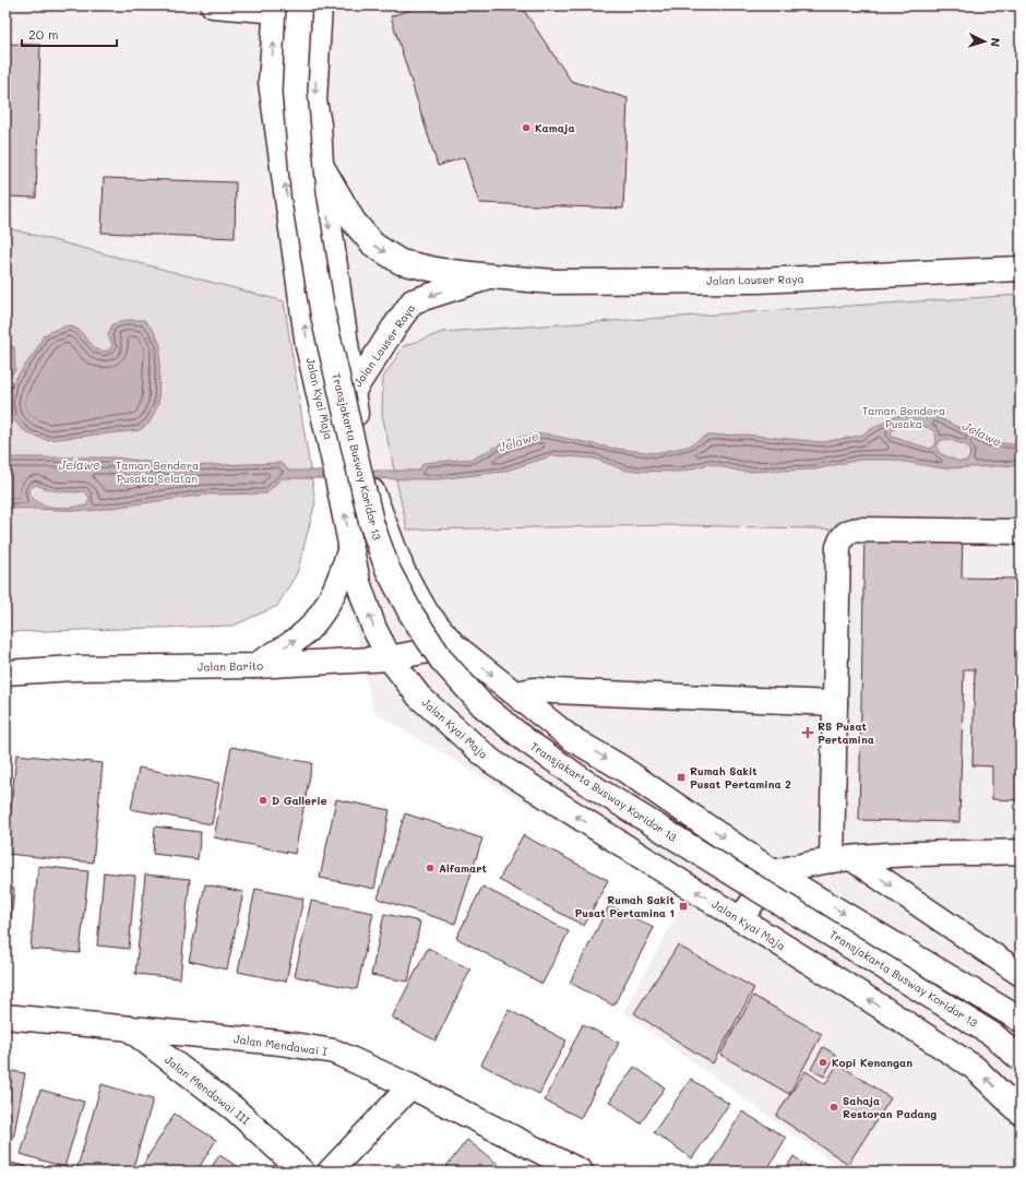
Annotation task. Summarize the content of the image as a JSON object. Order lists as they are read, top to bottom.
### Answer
{
  "streets": {
    "main road": [
      "Jalan Lauser Raya",
      "Jalan Kyai Maja",
      "Transjakarta Busway Koridor 13",
      "Jalan Barito",
      "Jalan Mendawai I",
      "Jalan Mendawai III"
    ]
  },
  "crossings": [
    ["Jalan Kyai Maja", "Jalan Barito"],
    ["Jalan Mendawai I", "Jalan Mendawai III"]
  ],
  "water": ["Jelawe"],
  "parks": ["Taman Bendera Pusaka", "Taman Bendera Pusaka Selatan"],
  "places": {
    "other": [
      "Kamaja",
      "D Gallerie",
      "Alfamart",
      "Kopi Kenangan",
      "Sahaja Restoran Padang"
    ],
    "health": ["RS Pusat Pertamina"],
    "transit": ["Rumah Sakit Pusat Pertamina 2", "Rumah Sakit Pusat Pertamina 1"]
  },
  "scale_bar": "20 m",
  "north": "right"
}
